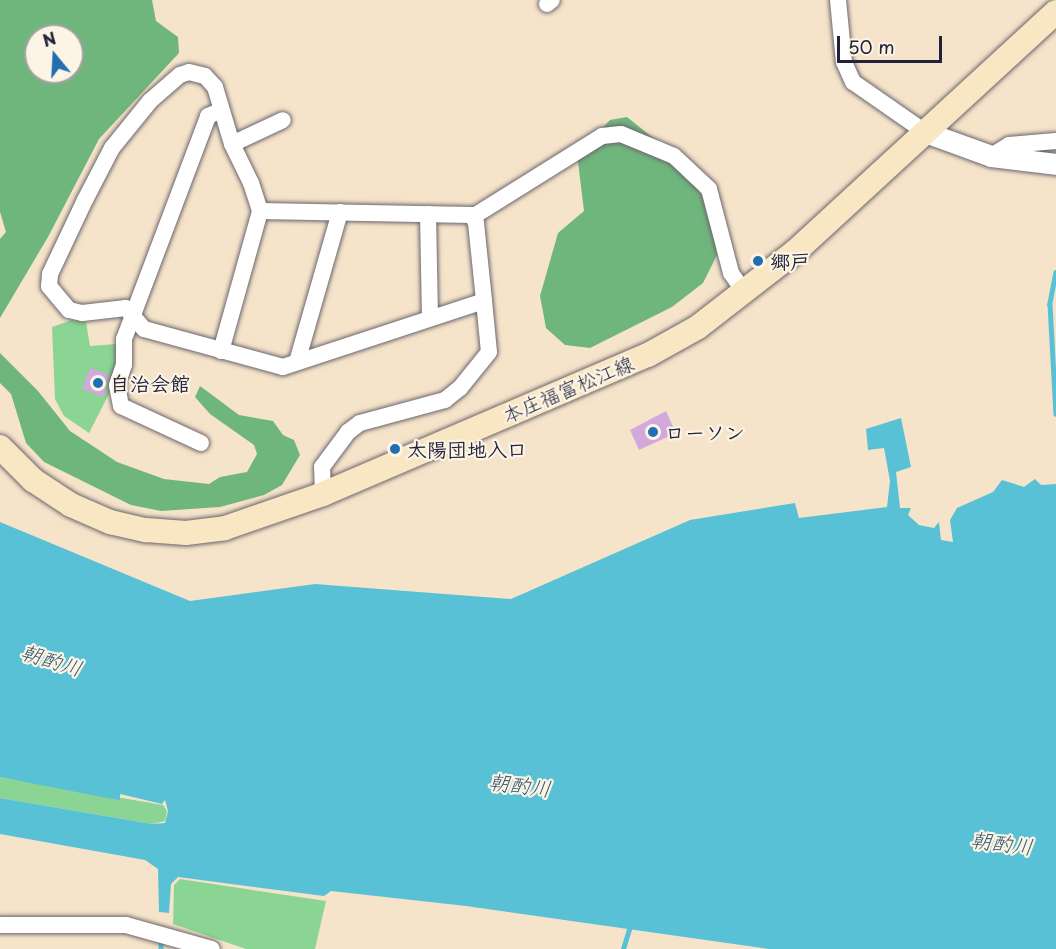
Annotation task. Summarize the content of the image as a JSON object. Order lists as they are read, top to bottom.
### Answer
{
  "streets": {
    "main road": ["本庄福富松江線"]
  },
  "water": ["朝酌川"],
  "places": [
    "郷戸",
    "自治会館",
    "ローソン",
    "太陽団地入口"
  ],
  "scale_bar": "50 m",
  "north": "top"
}
